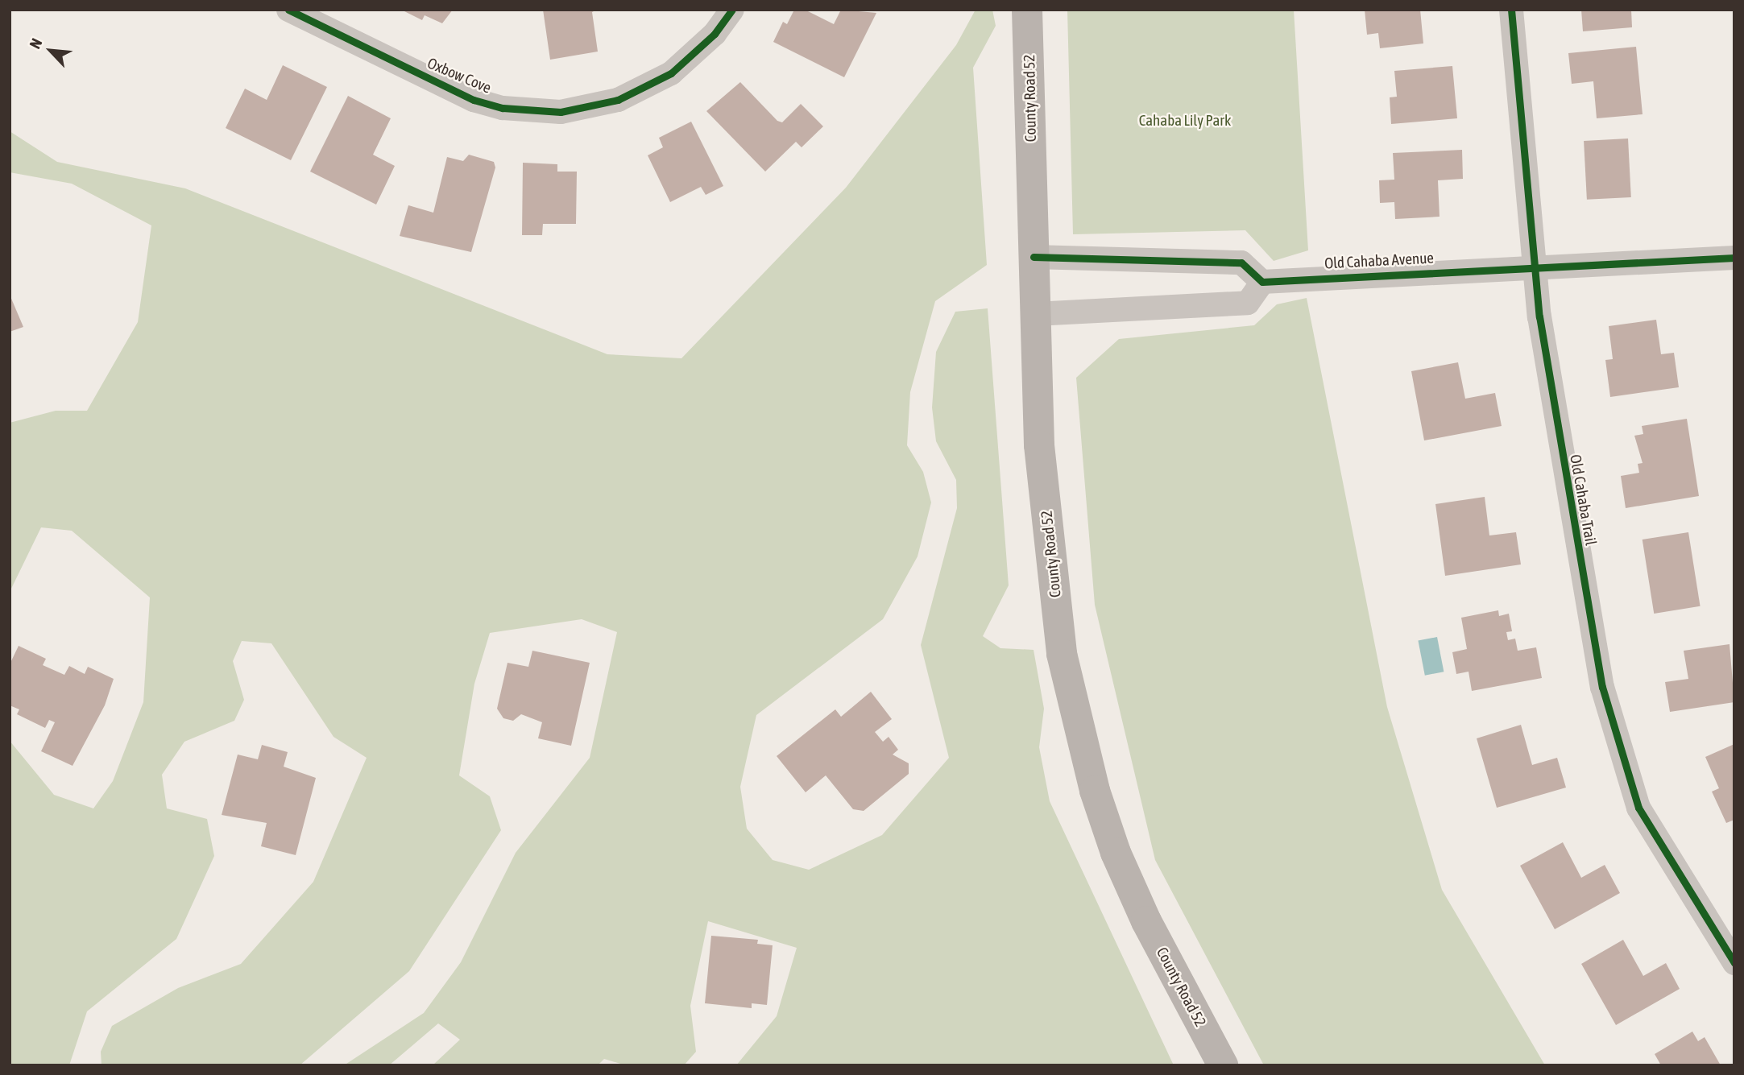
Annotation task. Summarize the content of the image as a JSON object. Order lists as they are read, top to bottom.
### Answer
{
  "streets": {
    "main road": ["County Road 52"],
    "street": ["Oxbow Cove", "Old Cahaba Avenue", "Old Cahaba Trail"]
  },
  "crossings": [
    ["Old Cahaba Avenue", "Old Cahaba Trail"]
  ],
  "parks": ["Cahaba Lily Park"],
  "north": "top left"
}
